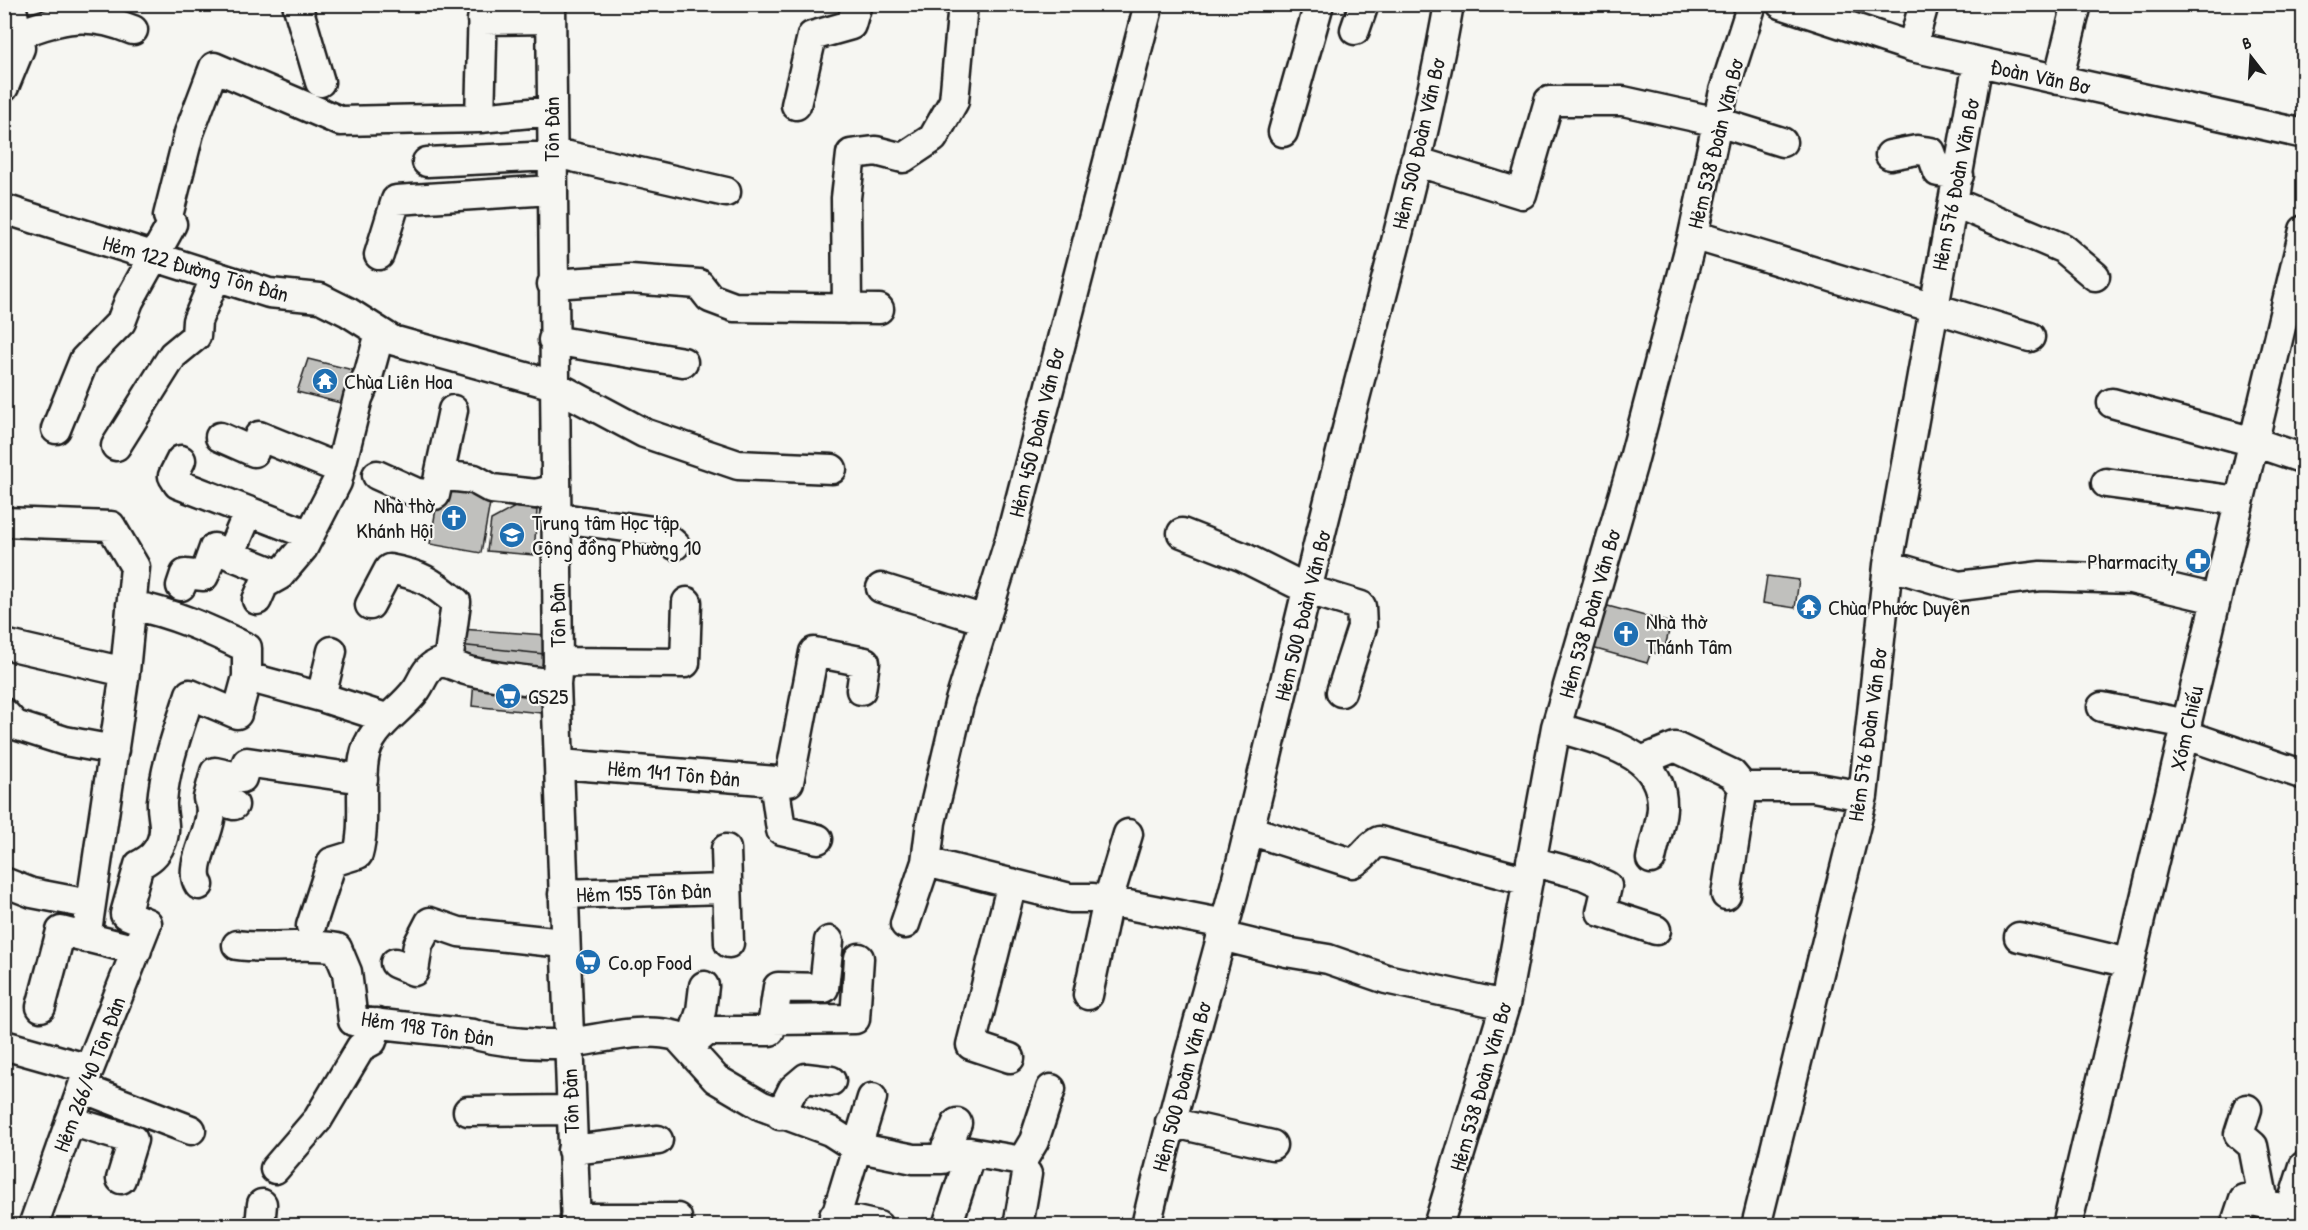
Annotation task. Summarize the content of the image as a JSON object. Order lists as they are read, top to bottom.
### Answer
{
  "streets": {
    "street": [
      "Đoàn Văn Bơ",
      "Tôn Đản",
      "Hẻm 500 Đoàn Văn Bơ",
      "Hẻm 538 Đoàn Văn Bơ",
      "Hẻm 576 Đoàn Văn Bơ",
      "Hẻm 122 Đường Tôn Đản",
      "Hẻm 450 Đoàn Văn Bơ",
      "Xóm Chiếu",
      "Hẻm 141 Tôn Đản",
      "Hẻm 155 Tôn Đản",
      "Hẻm 198 Tôn Đản",
      "Hẻm 266/40 Tôn Đản"
    ]
  },
  "crossings": [
    ["Đoàn Văn Bơ", "Hẻm 576 Đoàn Văn Bơ"],
    ["Tôn Đản", "Hẻm 122 Đường Tôn Đản"],
    ["Tôn Đản", "Hẻm 141 Tôn Đản"],
    ["Tôn Đản", "Hẻm 155 Tôn Đản"],
    ["Tôn Đản", "Hẻm 198 Tôn Đản"]
  ],
  "places": {
    "temple": ["Chùa Liên Hoa", "Chùa Phước Duyên"],
    "church": ["Nhà thờ Khánh Hội", "Nhà thờ Thánh Tâm"],
    "school or university": ["Trung tâm Học tập Cộng đồng Phường 10"],
    "pharmacy": ["Pharmacity"],
    "supermarket": ["GS25", "Co.op Food"]
  },
  "north": "top"
}
